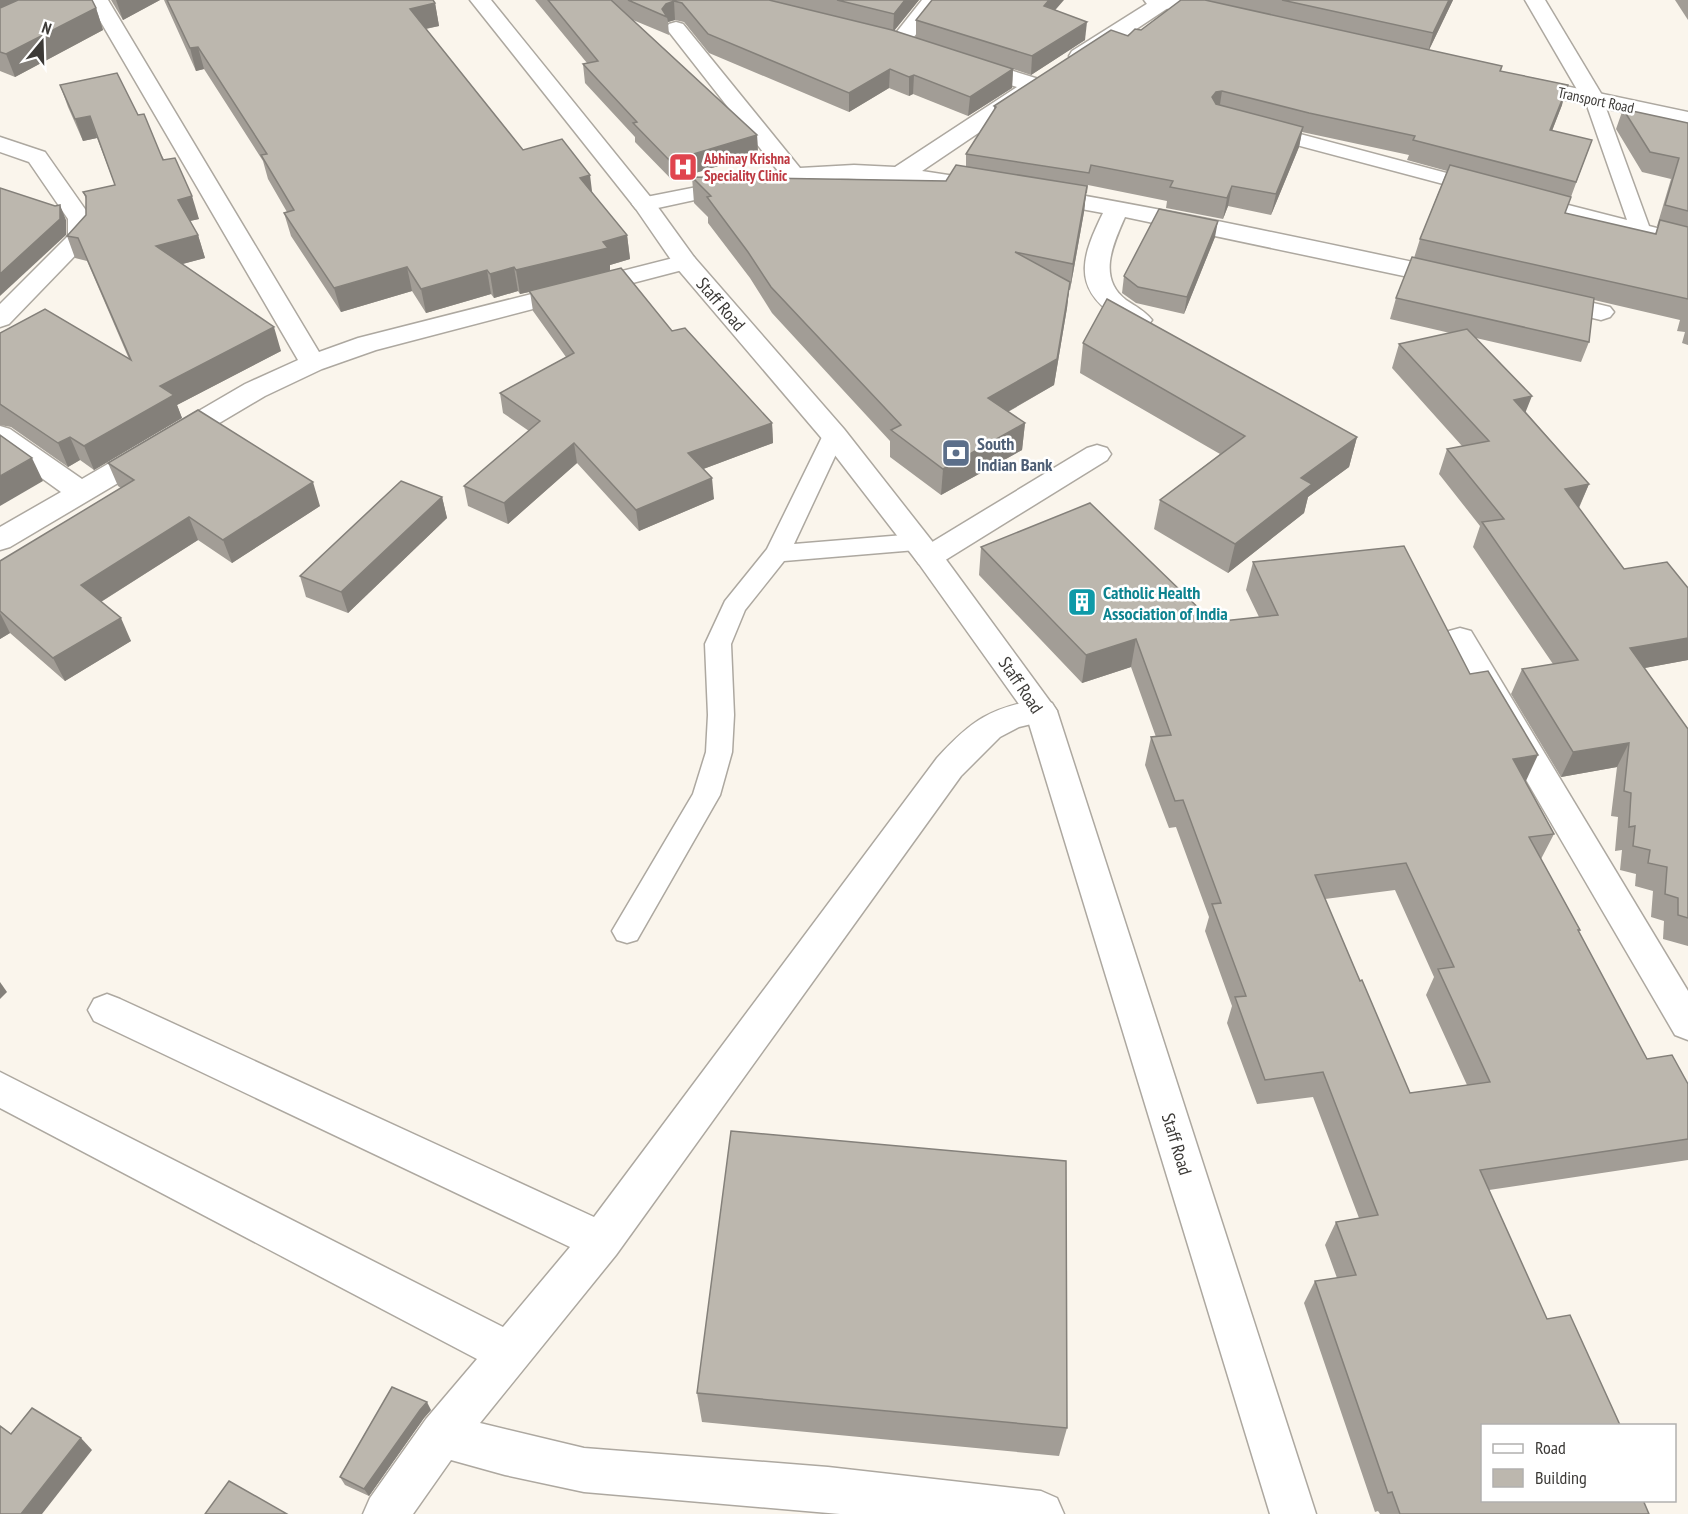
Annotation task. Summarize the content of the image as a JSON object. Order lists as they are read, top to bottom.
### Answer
{
  "streets": {
    "street": ["Transport Road", "Staff Road"]
  },
  "places": {
    "hospital": ["Abhinay Krishna Speciality Clinic"],
    "bank": ["South Indian Bank"],
    "building": ["Catholic Health Association of India"]
  },
  "legend": ["Road", "Building"],
  "north": "top"
}
